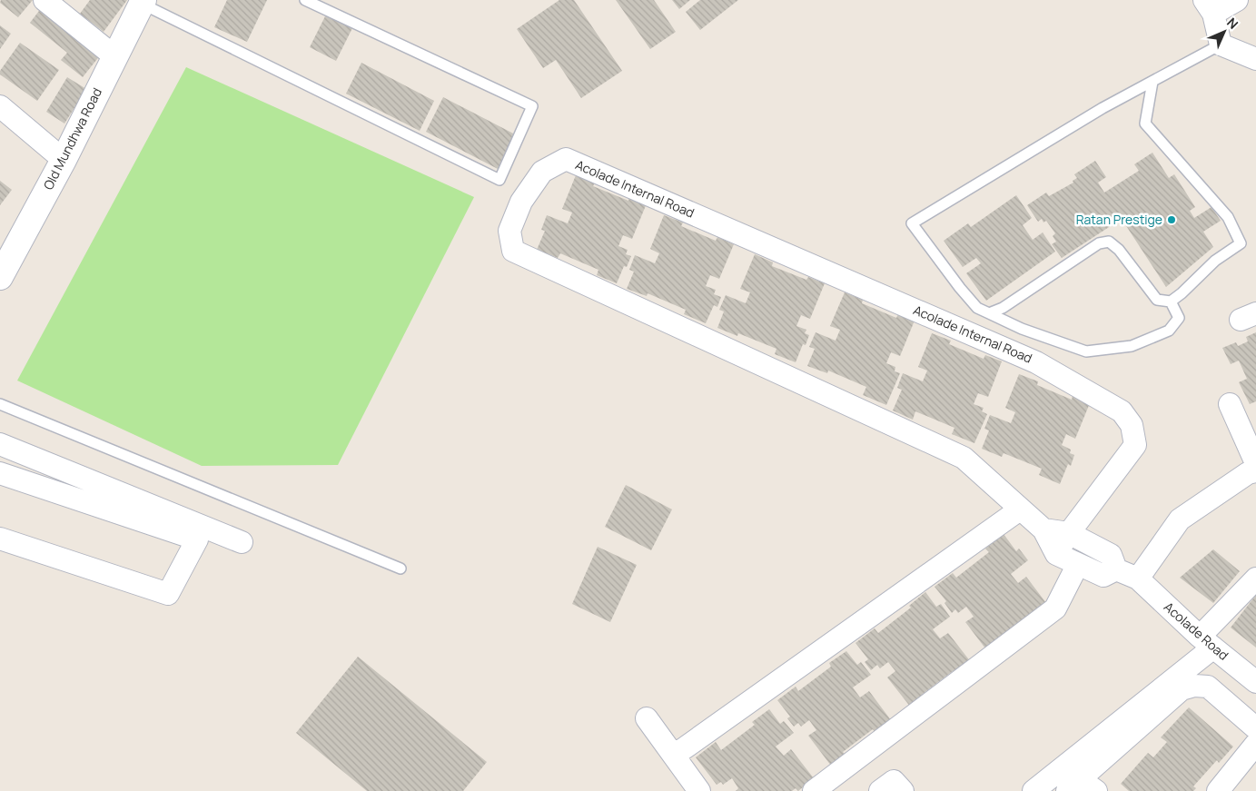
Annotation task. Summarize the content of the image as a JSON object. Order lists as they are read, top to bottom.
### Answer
{
  "streets": {
    "street": ["Old Mundhwa Road", "Acolade Internal Road", "Acolade Road"]
  },
  "places": ["Ratan Prestige"],
  "north": "top right"
}
